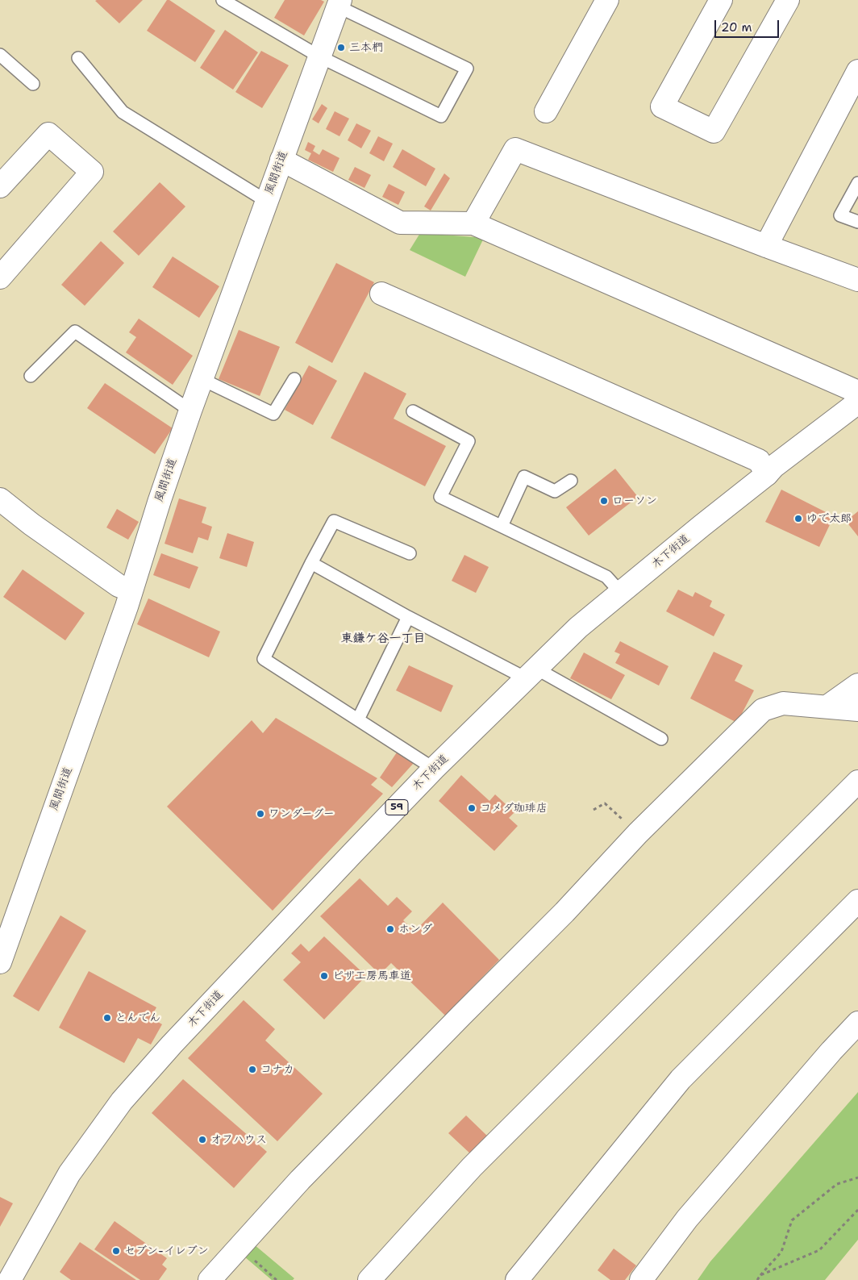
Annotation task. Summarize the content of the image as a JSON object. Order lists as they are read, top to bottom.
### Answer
{
  "streets": {
    "street": ["風間街道", "木下街道", "59"]
  },
  "districts": ["東鎌ケ谷一丁目"],
  "places": [
    "三本椚",
    "ローソン",
    "ゆで太郎",
    "コメダ珈琲店",
    "ワンダーグー",
    "ホンダ",
    "ピザ工房馬車道",
    "とんでん",
    "コナカ",
    "オフハウス",
    "セブン-イレブン"
  ],
  "scale_bar": "20 m"
}
